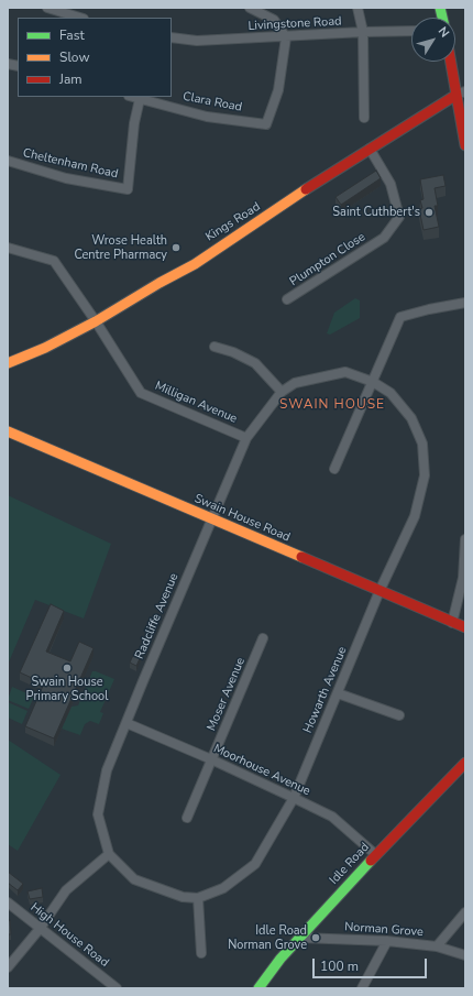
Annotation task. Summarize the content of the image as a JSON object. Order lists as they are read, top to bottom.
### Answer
{
  "streets": {
    "street": [
      "Livingstone Road",
      "Clara Road",
      "Cheltenham Road",
      "Kings Road",
      "Plumpton Close",
      "Milligan Avenue",
      "Swain House Road",
      "Radcliffe Avenue",
      "Howarth Avenue",
      "Moser Avenue",
      "Moorhouse Avenue",
      "Idle Road",
      "Norman Grove",
      "High House Road"
    ]
  },
  "crossings": [
    ["Livingstone Road", "Clara Road"],
    ["Clara Road", "Cheltenham Road"],
    ["Kings Road", "Plumpton Close"],
    ["Kings Road", "Milligan Avenue"],
    ["Milligan Avenue", "Radcliffe Avenue"],
    ["Swain House Road", "Radcliffe Avenue"],
    ["Swain House Road", "Howarth Avenue"],
    ["Radcliffe Avenue", "Howarth Avenue"],
    ["Radcliffe Avenue", "Moorhouse Avenue"],
    ["Howarth Avenue", "Moorhouse Avenue"],
    ["Moser Avenue", "Moorhouse Avenue"],
    ["Moorhouse Avenue", "Idle Road"],
    ["Idle Road", "Norman Grove"]
  ],
  "districts": ["SWAIN HOUSE"],
  "places": [
    "Saint Cuthbert's",
    "Wrose Health Centre Pharmacy",
    "Swain House Primary School",
    "Idle Road Norman Grove"
  ],
  "legend": ["Fast", "Slow", "Jam"],
  "scale_bar": "100 m",
  "north": "top right"
}
